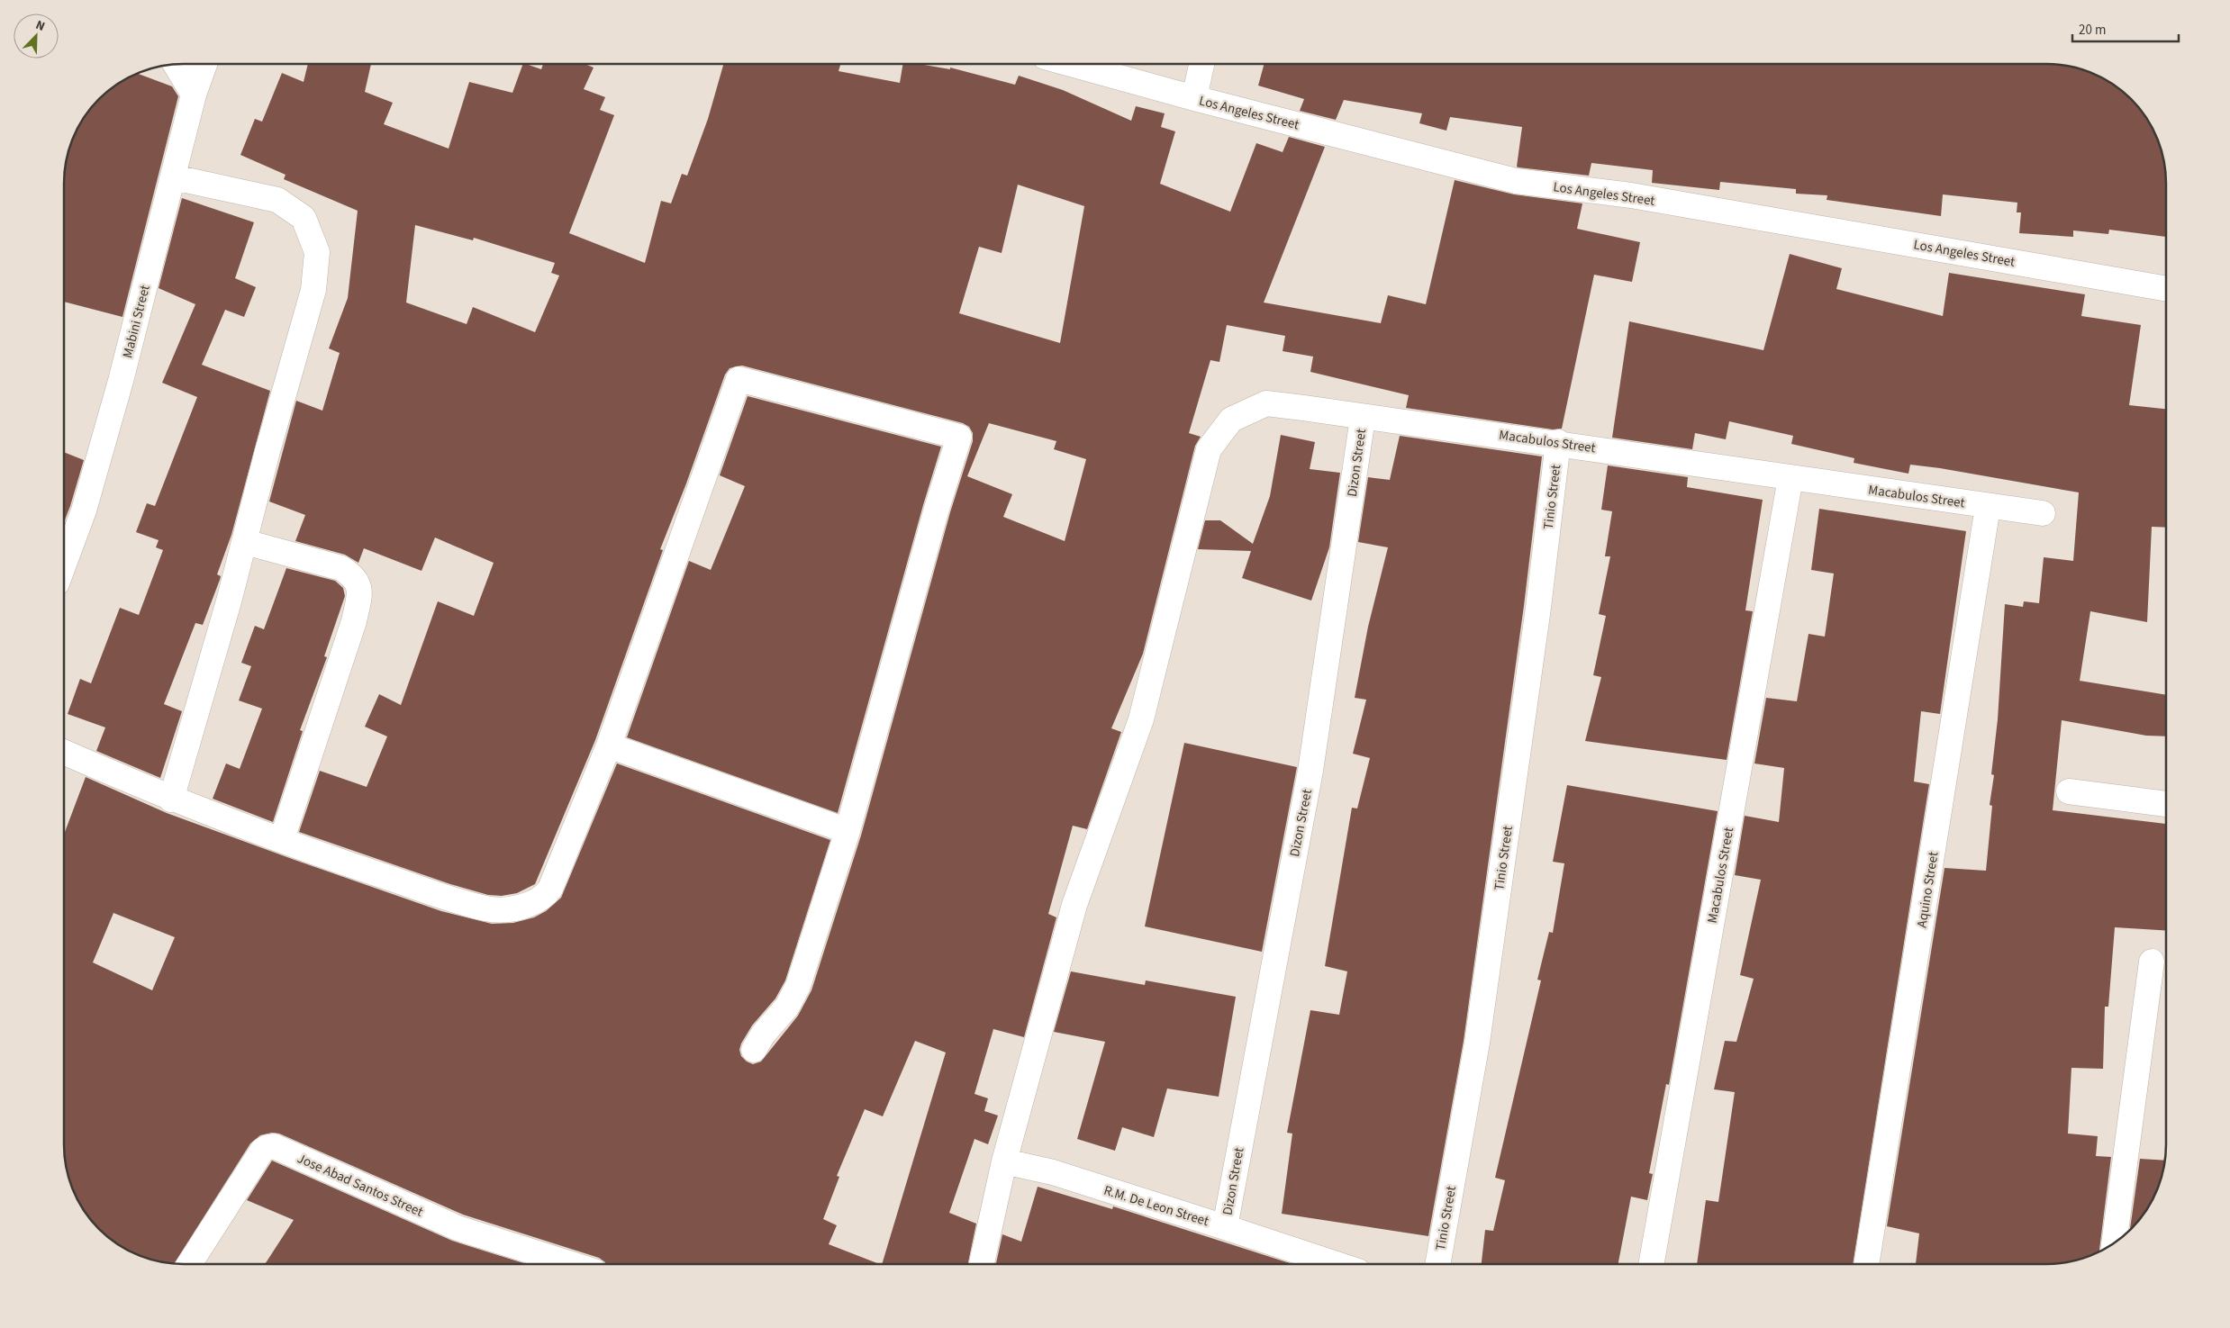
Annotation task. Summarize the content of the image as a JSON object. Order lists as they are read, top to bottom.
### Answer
{
  "streets": {
    "street": [
      "Los Angeles Street",
      "Mabini Street",
      "Macabulos Street",
      "Dizon Street",
      "Tinio Street",
      "Aquino Street",
      "Jose Abad Santos Street",
      "R.M. De Leon Street"
    ]
  },
  "crossings": [
    ["Macabulos Street", "Dizon Street"],
    ["Macabulos Street", "Tinio Street"],
    ["Macabulos Street", "Aquino Street"],
    ["Macabulos Street", "R.M. De Leon Street"],
    ["Dizon Street", "R.M. De Leon Street"]
  ],
  "scale_bar": "20 m",
  "north": "top right"
}
